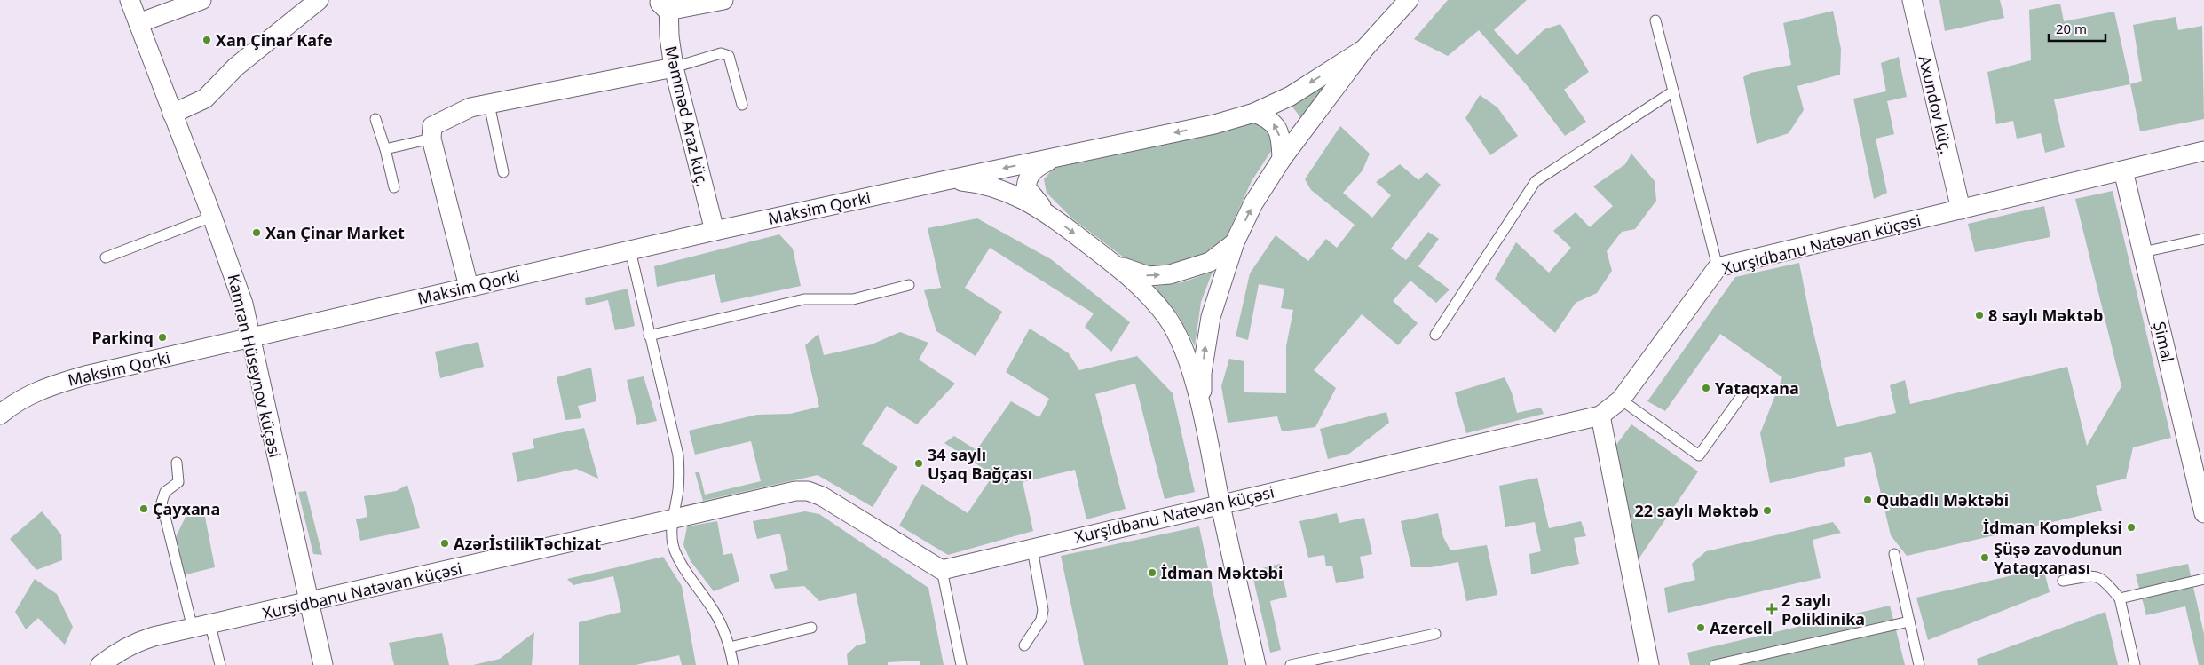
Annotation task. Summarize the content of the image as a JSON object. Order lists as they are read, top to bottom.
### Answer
{
  "streets": {
    "street": [
      "Axundov küç.",
      "Məmməd Araz küç.",
      "Maksim Qorki",
      "Xurşidbanu Natəvan küçəsi",
      "Şimal",
      "Kamran Hüseynov küçəsi"
    ]
  },
  "crossings": [
    ["Axundov küç.", "Xurşidbanu Natəvan küçəsi"],
    ["Məmməd Araz küç.", "Maksim Qorki"],
    ["Maksim Qorki", "Kamran Hüseynov küçəsi"],
    ["Xurşidbanu Natəvan küçəsi", "Şimal"],
    ["Xurşidbanu Natəvan küçəsi", "Kamran Hüseynov küçəsi"]
  ],
  "places": {
    "other": [
      "Xan Çinar Kafe",
      "Xan Çinar Market",
      "8 saylı Məktəb",
      "Parkinq",
      "Yataqxana",
      "34 saylı Uşaq Bağçası",
      "Qubadlı Məktəbi",
      "Çayxana",
      "22 saylı Məktəb",
      "İdman Kompleksi",
      "AzərİstilikTəchizat",
      "Şüşə zavodunun Yataqxanası",
      "İdman Məktəbi",
      "Azercell"
    ],
    "health": ["2 saylı Poliklinika"]
  },
  "scale_bar": "20 m"
}
